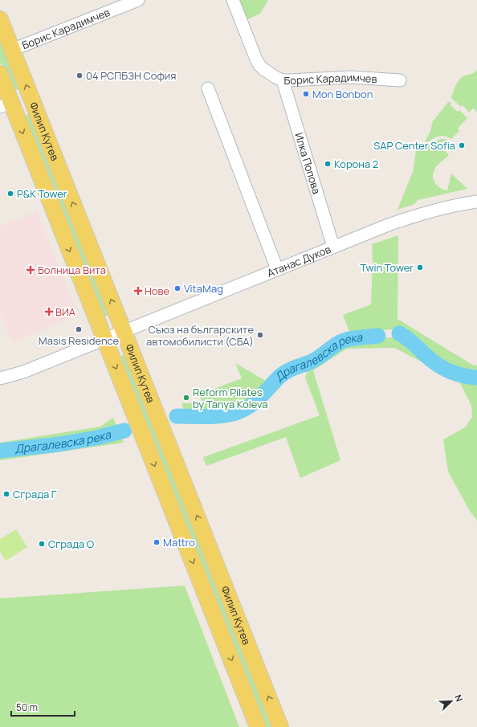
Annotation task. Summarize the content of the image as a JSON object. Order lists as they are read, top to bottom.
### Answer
{
  "streets": {
    "main road": ["Филип Кутев"],
    "street": ["Борис Карадимчев", "Илка Попова", "Атанас Дуков"]
  },
  "crossings": [
    ["Борис Карадимчев", "Филип Кутев"],
    ["Борис Карадимчев", "Илка Попова"],
    ["Филип Кутев", "Атанас Дуков"],
    ["Илка Попова", "Атанас Дуков"]
  ],
  "water": ["Драгалевска река"],
  "places": {
    "other": [
      "04 РСПБЗН София",
      "Mon Bonbon",
      "SAP Center Sofia",
      "Корона 2",
      "P&K Tower",
      "Twin Tower",
      "VitaMag",
      "Masis Residence",
      "Съюз на българските автомобилисти (СБА)",
      "Reform Pilates by Tanya Koleva",
      "Сграда Г",
      "Mattro",
      "Сграда О"
    ],
    "health": ["Болница Вита", "Нове", "ВИА"]
  },
  "scale_bar": "50 m",
  "north": "top right"
}
